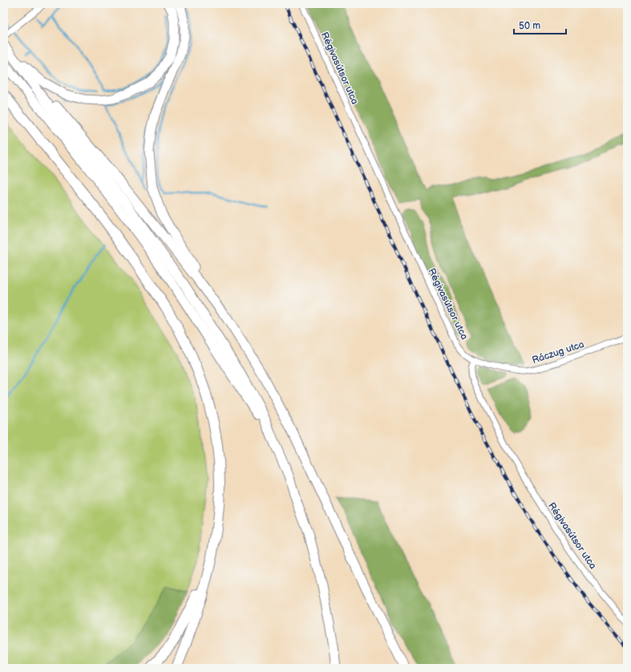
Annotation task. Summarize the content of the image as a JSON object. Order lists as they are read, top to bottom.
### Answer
{
  "streets": {
    "street": ["Régivasútsor utca", "Ráczug utca"]
  },
  "crossings": [
    ["Régivasútsor utca", "Ráczug utca"]
  ],
  "scale_bar": "50 m"
}
